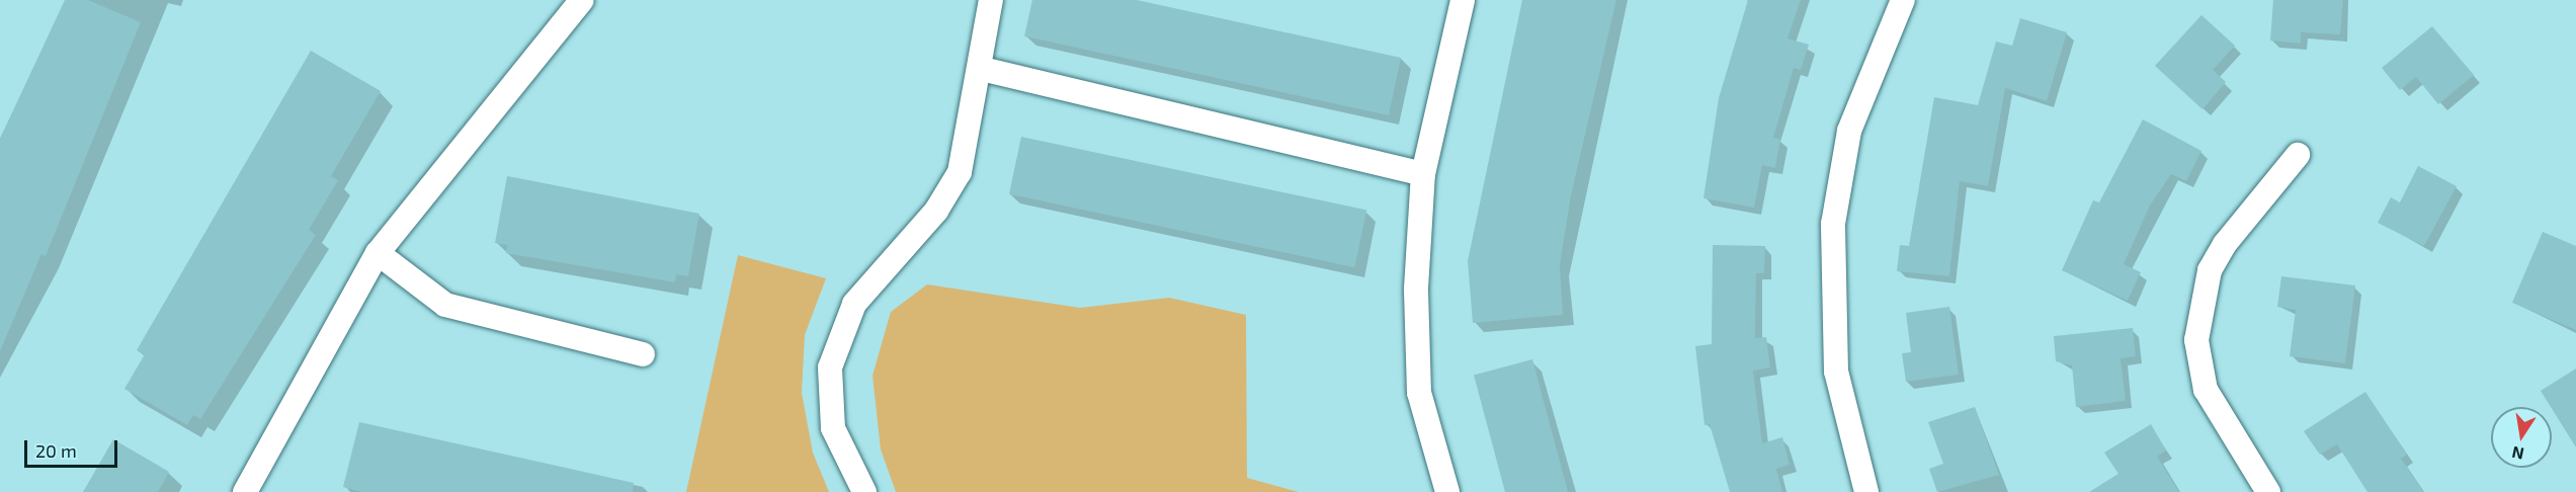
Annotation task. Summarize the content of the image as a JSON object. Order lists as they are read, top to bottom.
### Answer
{
  "scale_bar": "20 m",
  "north": "bottom"
}
